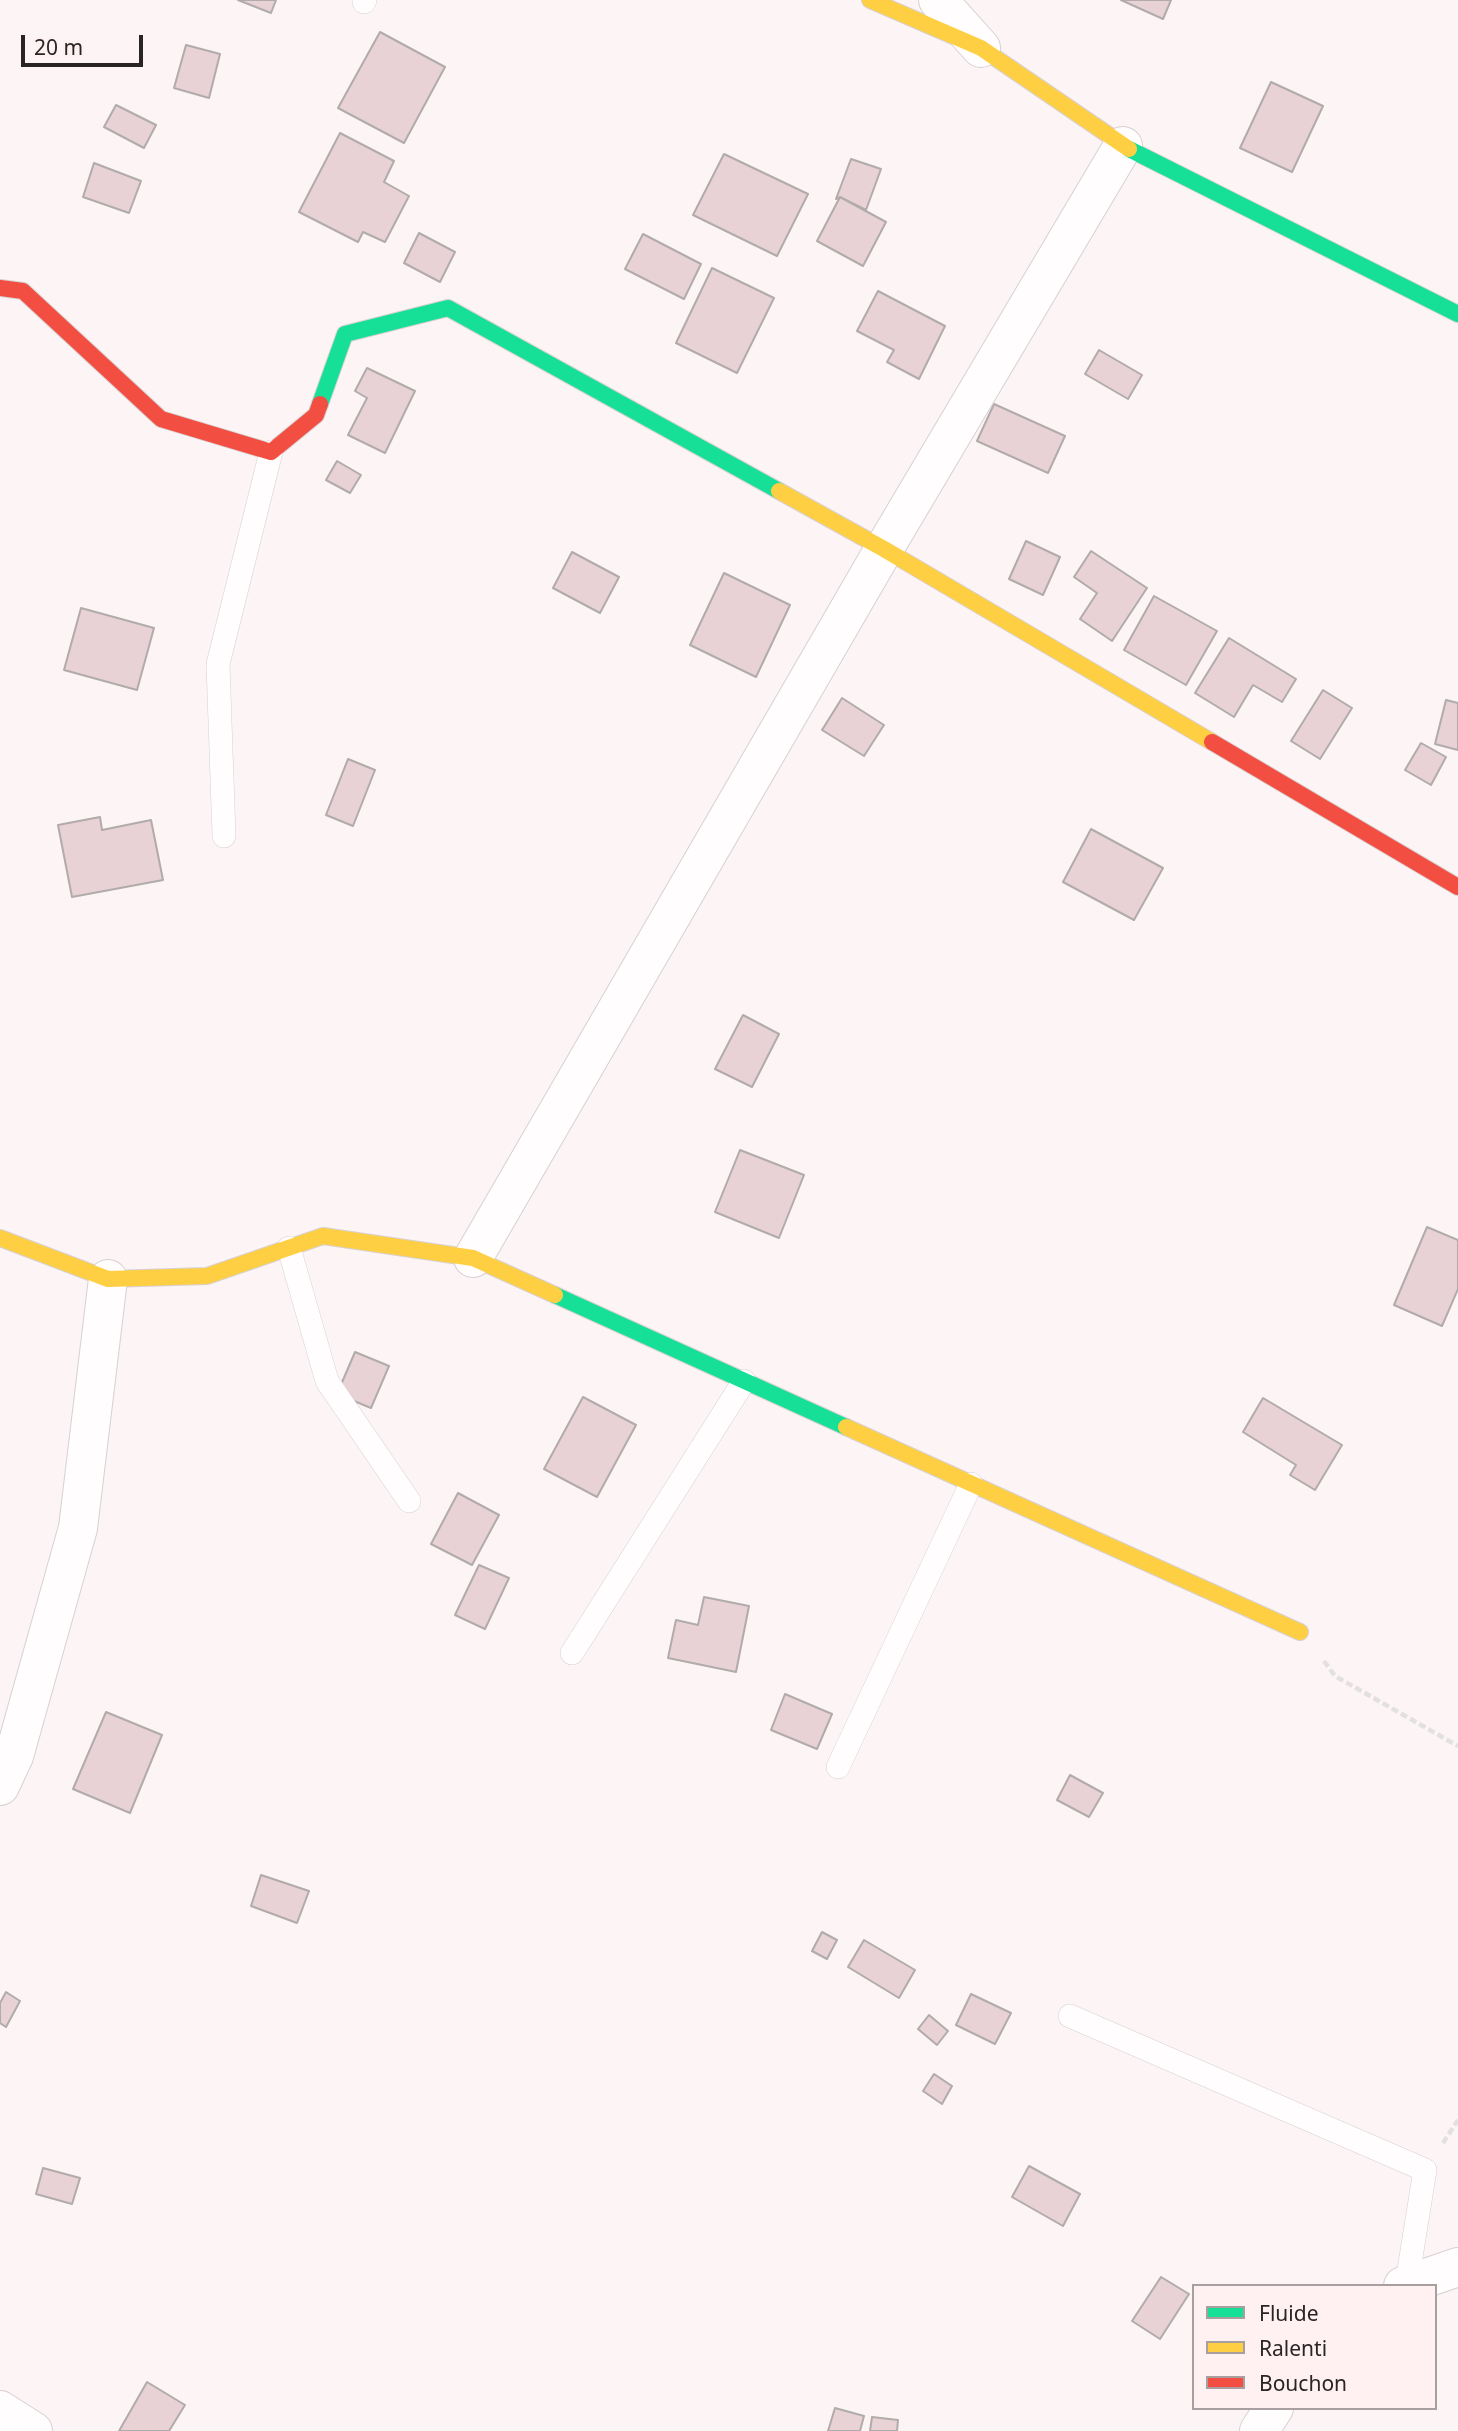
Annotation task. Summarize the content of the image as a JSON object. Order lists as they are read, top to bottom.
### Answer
{
  "legend": ["Fluide", "Ralenti", "Bouchon"],
  "scale_bar": "20 m"
}
